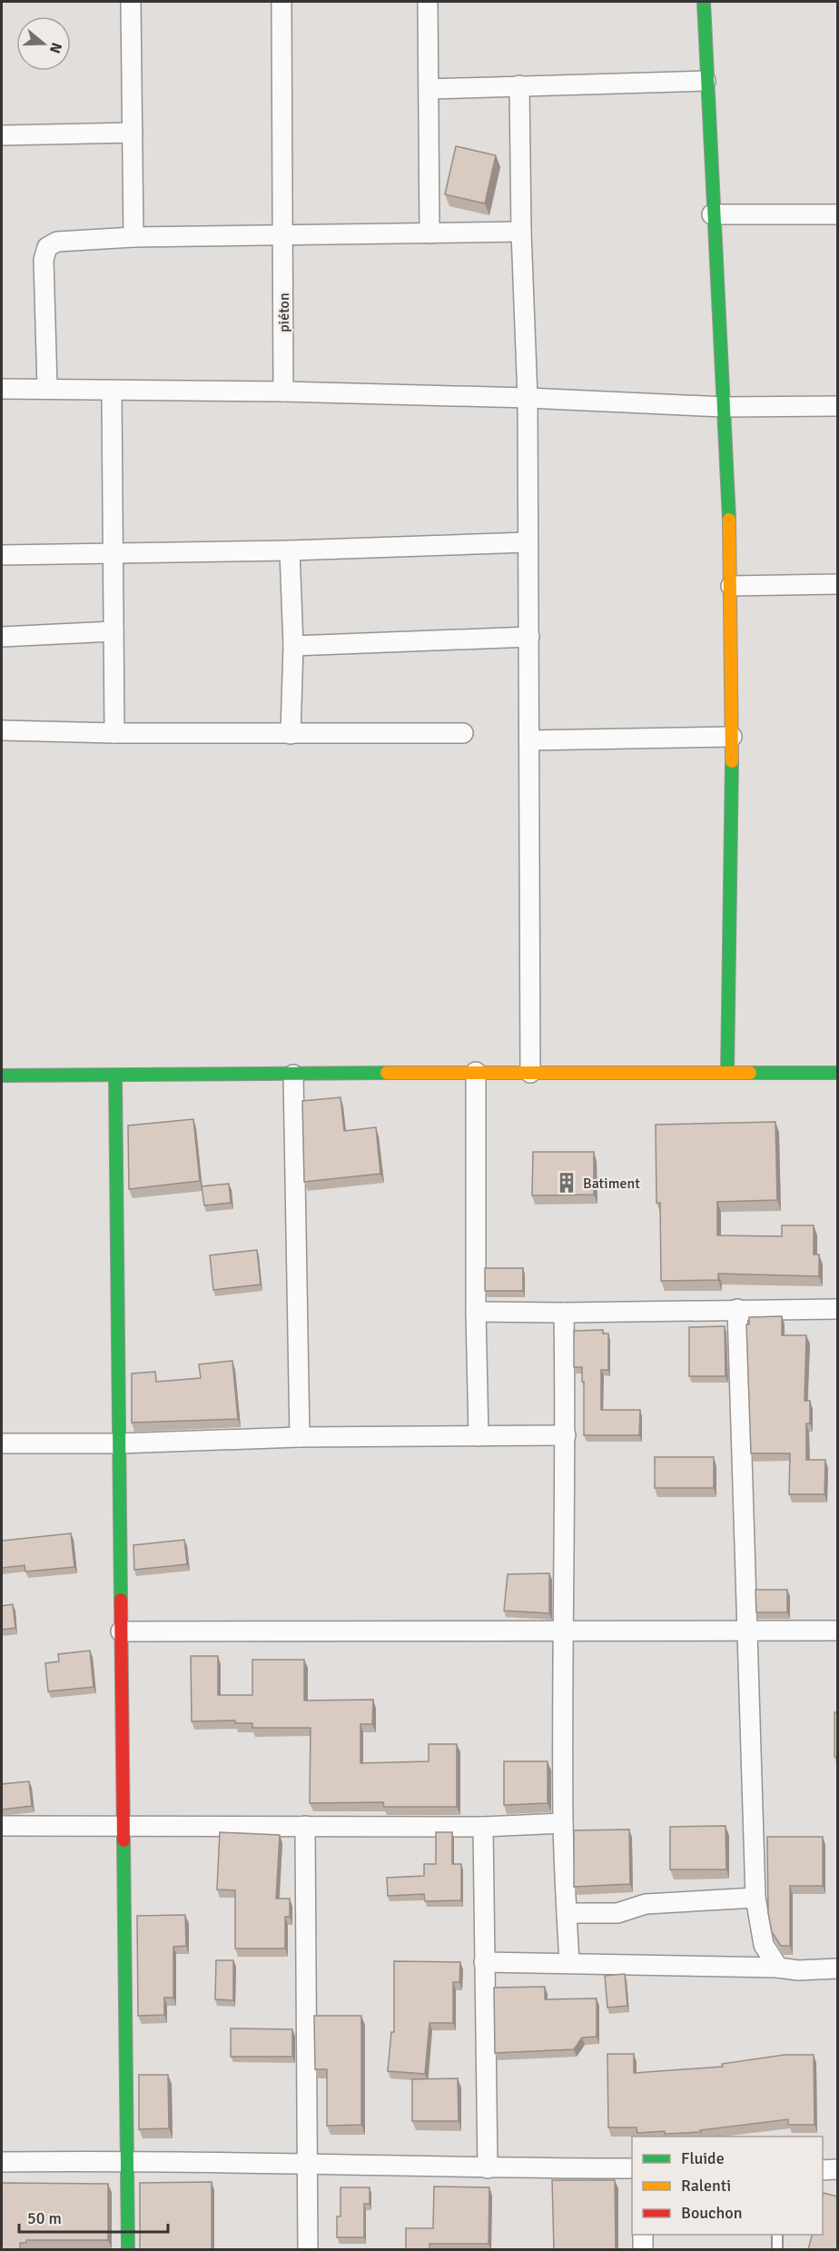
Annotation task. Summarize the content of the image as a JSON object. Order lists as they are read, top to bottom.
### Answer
{
  "streets": {
    "street": ["piéton"]
  },
  "places": {
    "building": ["Batiment"]
  },
  "legend": ["Fluide", "Ralenti", "Bouchon"],
  "scale_bar": "50 m",
  "north": "right"
}
